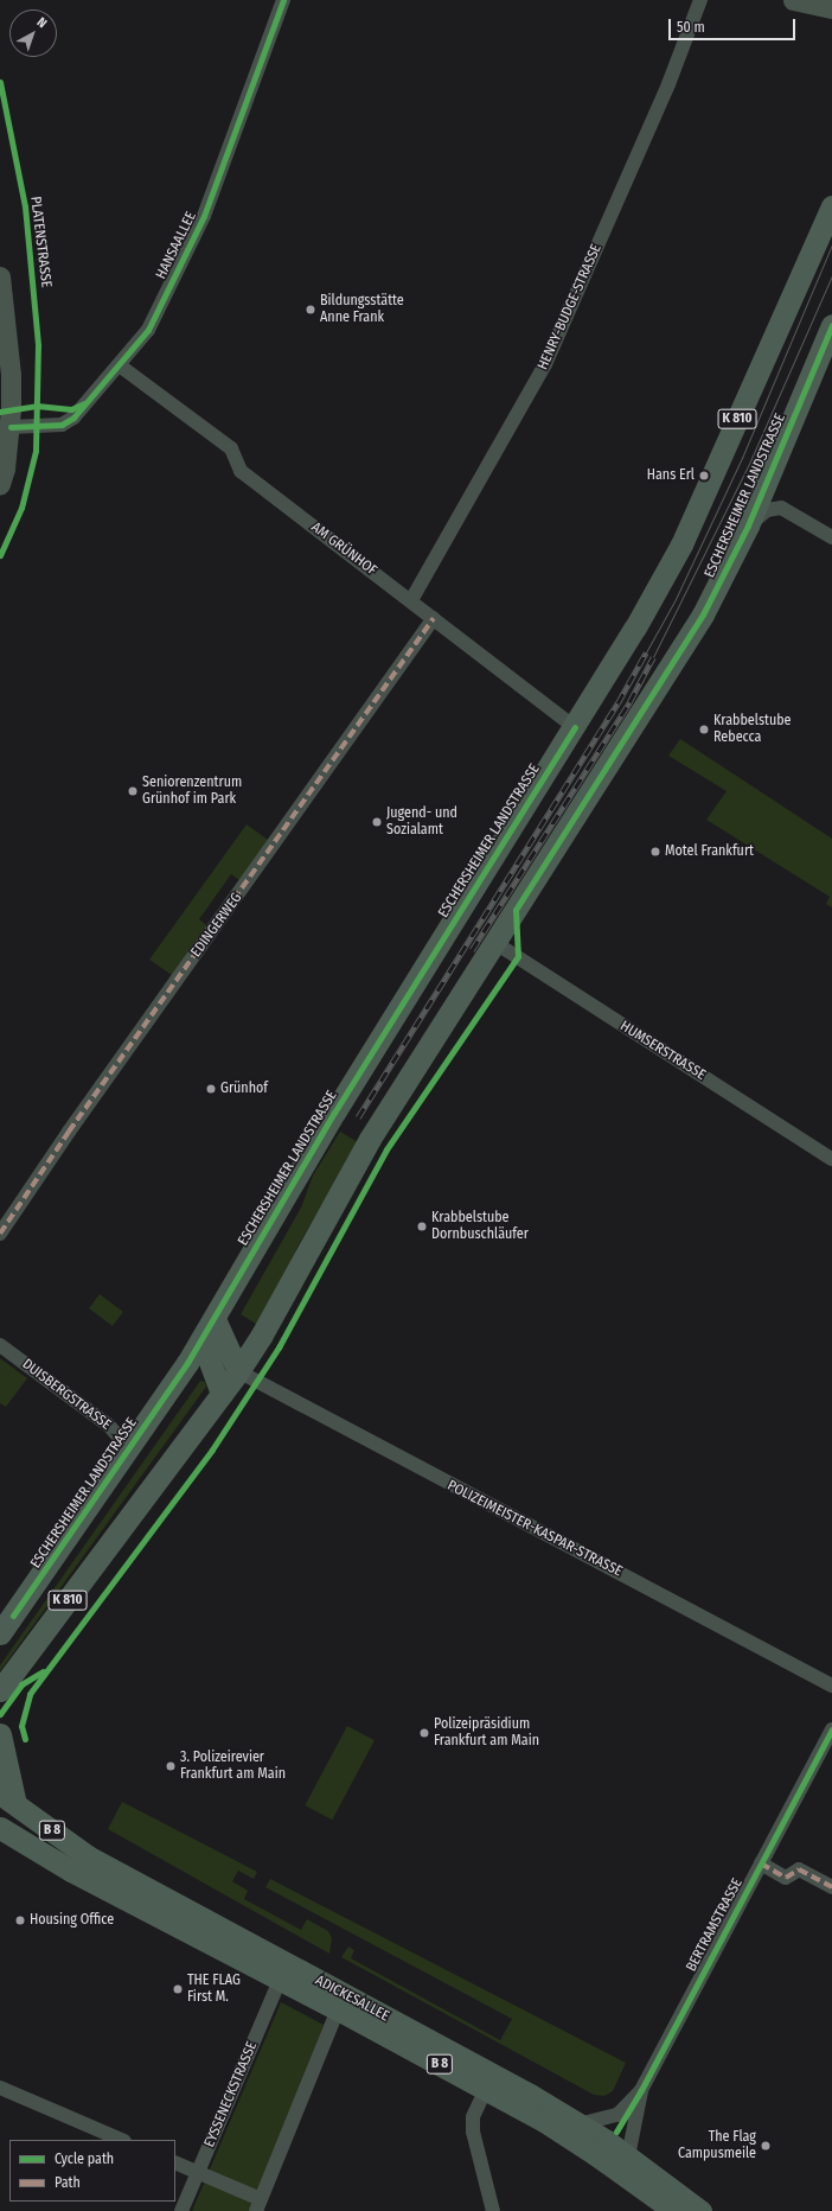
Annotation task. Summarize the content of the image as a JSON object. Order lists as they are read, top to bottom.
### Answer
{
  "streets": {
    "main road": [
      "K 810",
      "ESCHERSHEIMER LANDSTRASSE",
      "B 8",
      "ADICKESALLEE"
    ],
    "street": [
      "HANSAALLEE",
      "HENRY-BUDGE-STRASSE",
      "AM GRÜNHOF",
      "EDINGERWEG",
      "HUMSERSTRASSE",
      "DUISBERGSTRASSE",
      "POLIZEIMEISTER-KASPAR-STRASSE",
      "BERTRAMSTRASSE",
      "EYSSENECKSTRASSE"
    ],
    "cycle path": ["PLATENSTRASSE"]
  },
  "crossings": [
    ["HANSAALLEE", "AM GRÜNHOF"],
    ["HENRY-BUDGE-STRASSE", "AM GRÜNHOF"],
    ["ESCHERSHEIMER LANDSTRASSE", "AM GRÜNHOF"],
    ["ESCHERSHEIMER LANDSTRASSE", "HUMSERSTRASSE"],
    ["ESCHERSHEIMER LANDSTRASSE", "DUISBERGSTRASSE"],
    ["ESCHERSHEIMER LANDSTRASSE", "POLIZEIMEISTER-KASPAR-STRASSE"],
    ["AM GRÜNHOF", "EDINGERWEG"],
    ["BERTRAMSTRASSE", "ADICKESALLEE"],
    ["ADICKESALLEE", "EYSSENECKSTRASSE"]
  ],
  "places": [
    "Bildungsstätte Anne Frank",
    "Hans Erl",
    "Krabbelstube Rebecca",
    "Seniorenzentrum Grünhof im Park",
    "Jugend- und Sozialamt",
    "Motel Frankfurt",
    "Grünhof",
    "Krabbelstube Dornbuschläufer",
    "Polizeipräsidium Frankfurt am Main",
    "3. Polizeirevier Frankfurt am Main",
    "Housing Office",
    "THE FLAG First M.",
    "The Flag Campusmeile"
  ],
  "legend": ["Cycle path", "Path"],
  "scale_bar": "50 m",
  "north": "top right"
}
